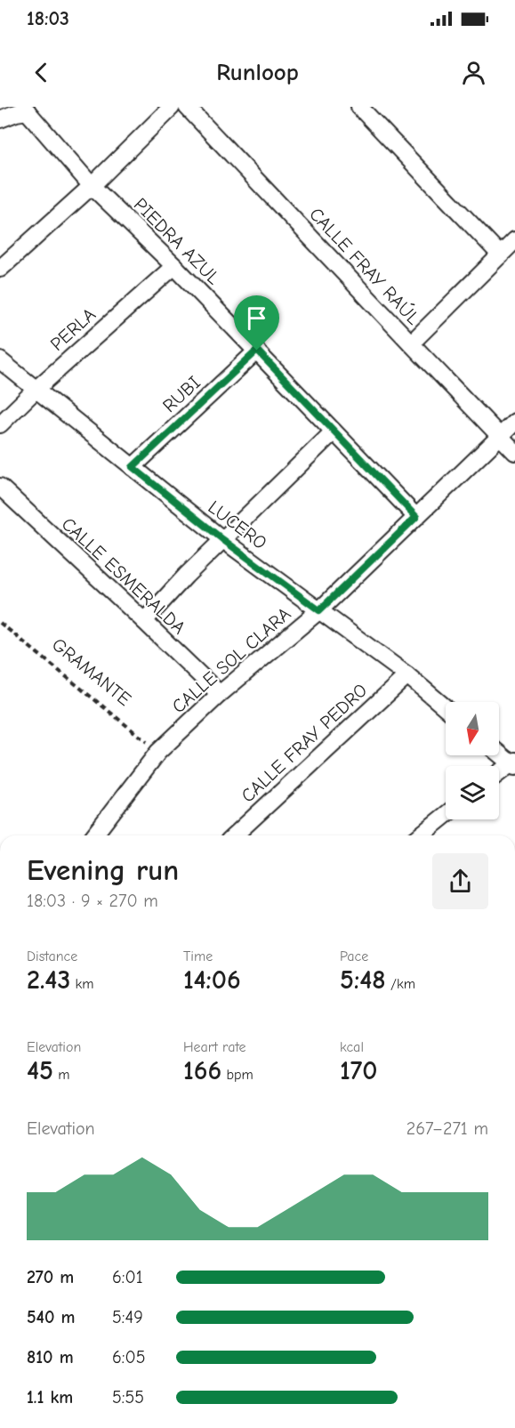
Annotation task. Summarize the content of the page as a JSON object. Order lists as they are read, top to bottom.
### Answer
{
  "streets": {
    "street": [
      "PIEDRA AZUL",
      "CALLE FRAY RAÚL",
      "PERLA",
      "RUBI",
      "LUCERO",
      "CALLE ESMERALDA",
      "CALLE SOL CLARA",
      "CALLE FRAY PEDRO"
    ],
    "path": ["GRAMANTE"]
  },
  "crossings": [
    ["PIEDRA AZUL", "PERLA"],
    ["PIEDRA AZUL", "RUBI"],
    ["PIEDRA AZUL", "CALLE SOL CLARA"],
    ["CALLE FRAY RAÚL", "CALLE SOL CLARA"],
    ["PERLA", "LUCERO"],
    ["RUBI", "LUCERO"],
    ["LUCERO", "CALLE SOL CLARA"],
    ["LUCERO", "CALLE FRAY PEDRO"],
    ["CALLE ESMERALDA", "CALLE SOL CLARA"],
    ["CALLE SOL CLARA", "GRAMANTE"]
  ],
  "north": "bottom",
  "page": {
    "status": "18:03",
    "header": "Runloop",
    "heading": ["Evening run", "18:03 · 9 × 270 m"],
    "stats": [
      ["Distance", "2.43 km"],
      ["Time", "14:06"],
      ["Pace", "5:48 /km"],
      ["Elevation", "45 m"],
      ["Heart rate", "166 bpm"],
      ["kcal", "170"]
    ],
    "chart": ["Elevation", "267–271 m"],
    "list": [
      {
        "name": "270 m",
        "note": "6:01"
      },
      {
        "name": "540 m",
        "note": "5:49"
      },
      {
        "name": "810 m",
        "note": "6:05"
      },
      {
        "name": "1.1 km",
        "note": "5:55"
      }
    ]
  }
}
